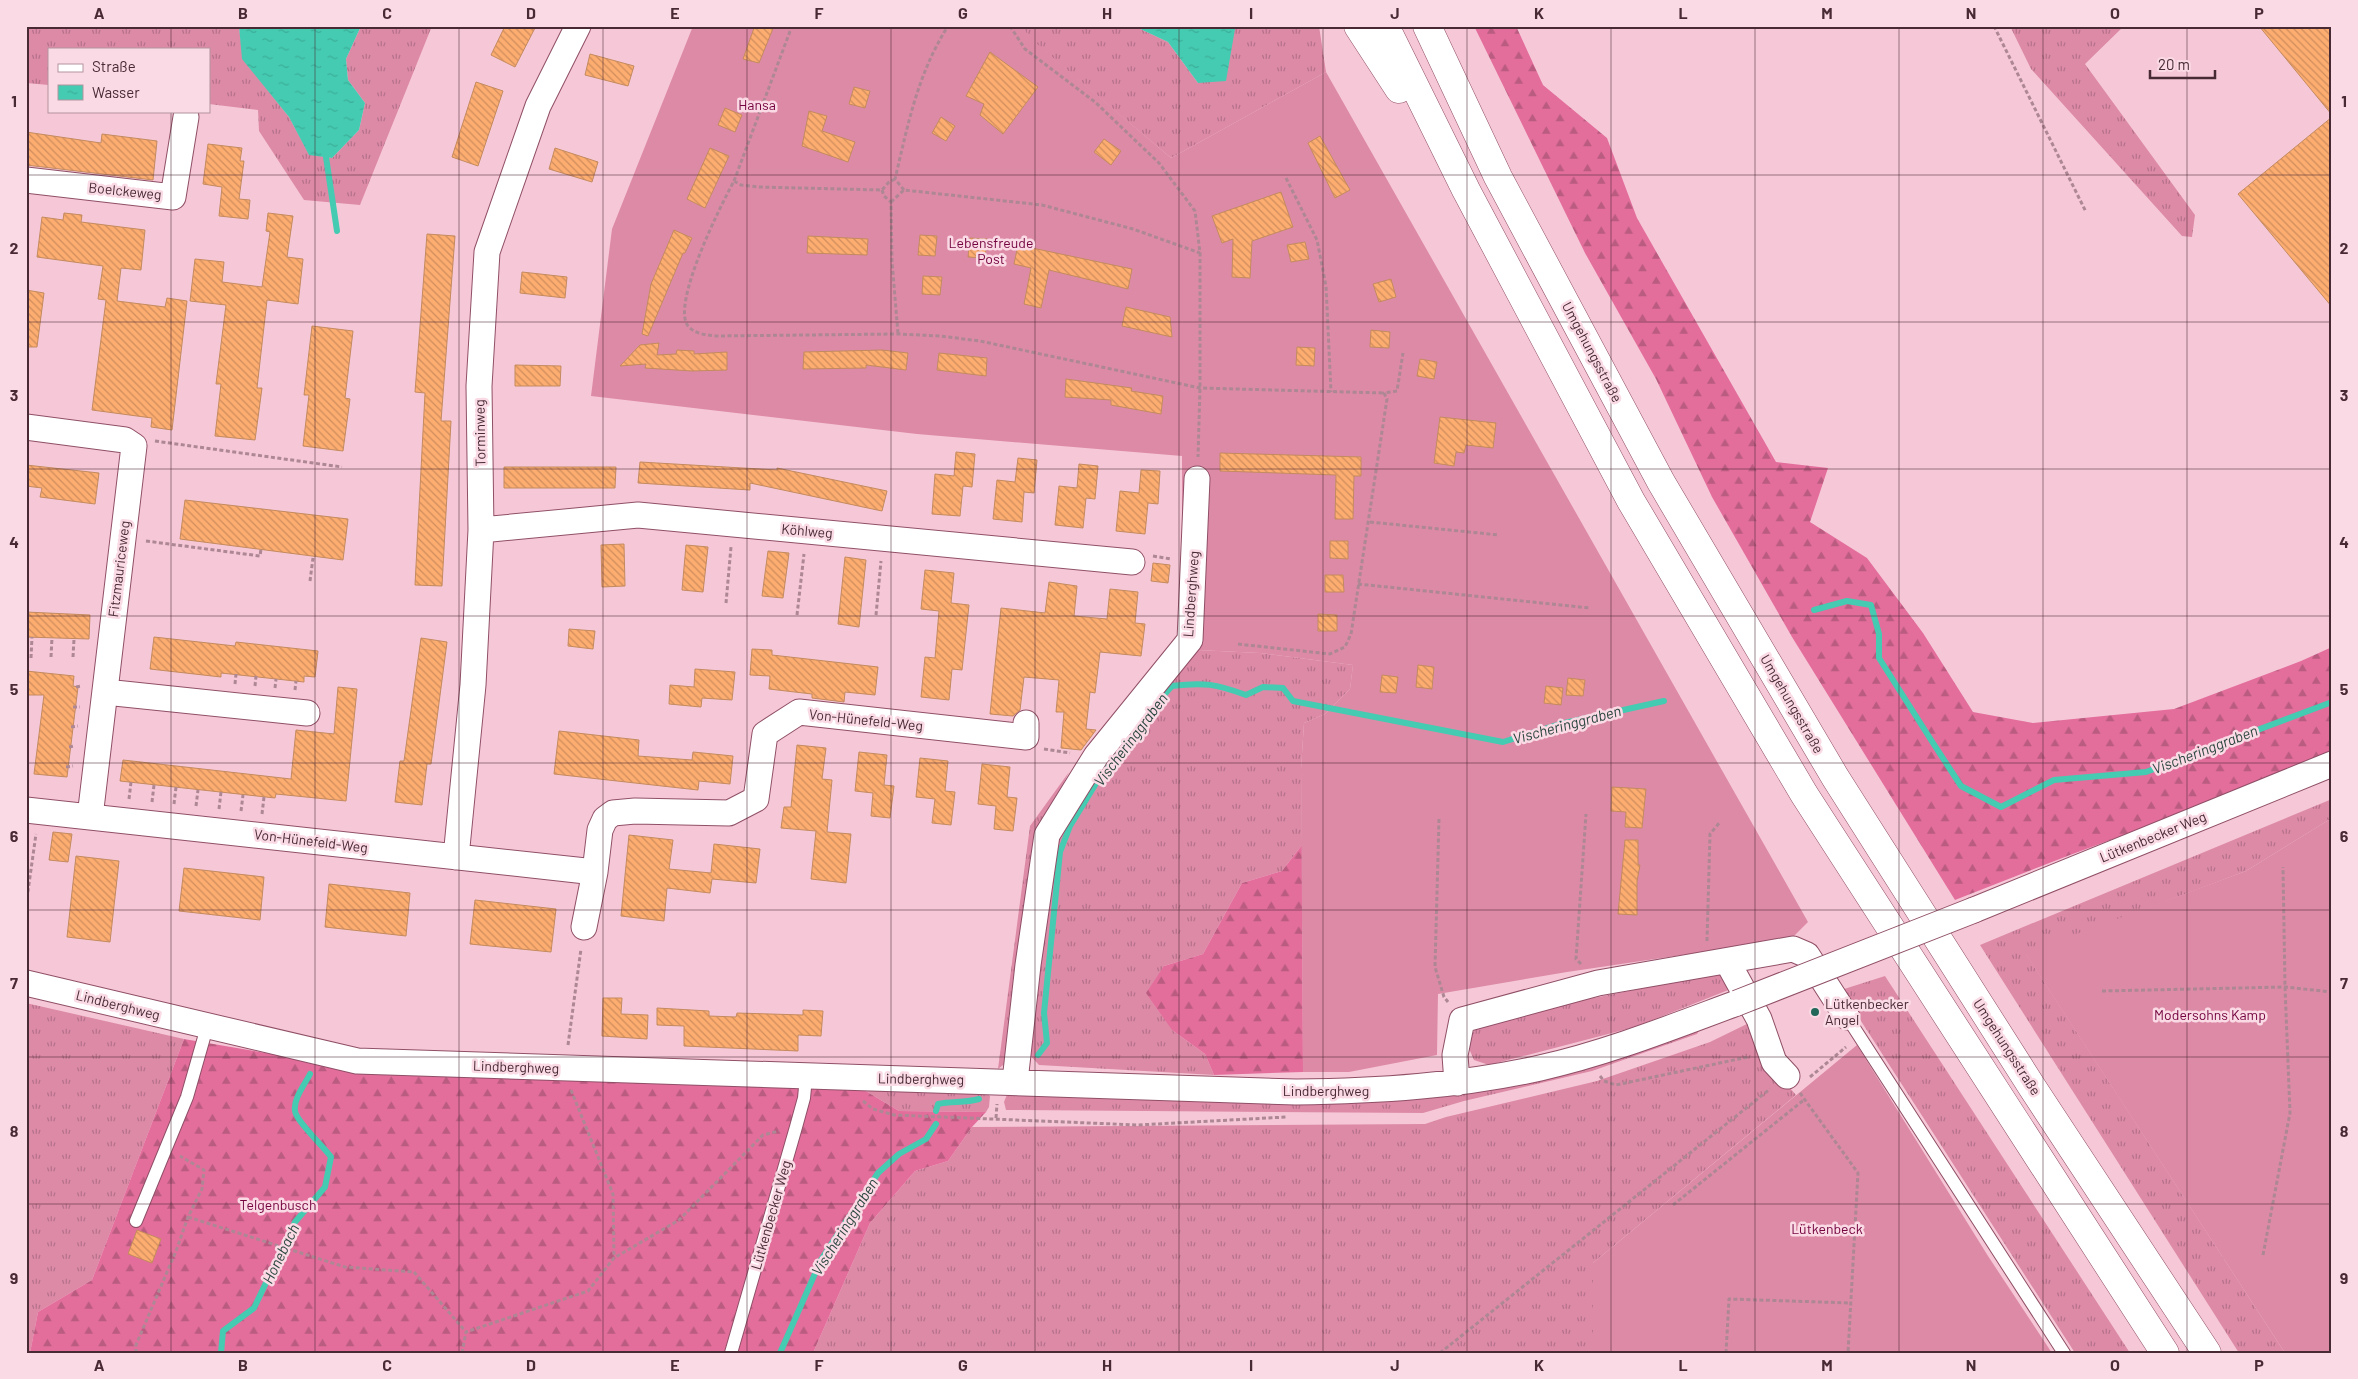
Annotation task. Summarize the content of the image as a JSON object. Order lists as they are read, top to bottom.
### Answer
{
  "streets": {
    "highway": ["Umgehungsstraße"],
    "street": [
      "Boelckeweg",
      "Torminweg",
      "Köhlweg",
      "Fitzmauriceweg",
      "Lindberghweg",
      "Von-Hünefeld-Weg",
      "Lütkenbecker Weg"
    ]
  },
  "crossings": [
    ["Torminweg", "Köhlweg"],
    ["Torminweg", "Von-Hünefeld-Weg"],
    ["Fitzmauriceweg", "Von-Hünefeld-Weg"],
    ["Lindberghweg", "Lütkenbecker Weg"]
  ],
  "water": ["Vischeringgraben", "Honebach"],
  "parks": [
    "Hansa",
    "Lebensfreude Post",
    "Modersohns Kamp",
    "Telgenbusch",
    "Lütkenbeck"
  ],
  "places": ["Lütkenbecker Angel"],
  "legend": ["Straße", "Wasser"],
  "scale_bar": "20 m",
  "grid": {
    "columns": [
      "A",
      "B",
      "C",
      "D",
      "E",
      "F",
      "G",
      "H",
      "I",
      "J",
      "K",
      "L",
      "M",
      "N",
      "O",
      "P"
    ],
    "rows": [
      "1",
      "2",
      "3",
      "4",
      "5",
      "6",
      "7",
      "8",
      "9"
    ]
  }
}
